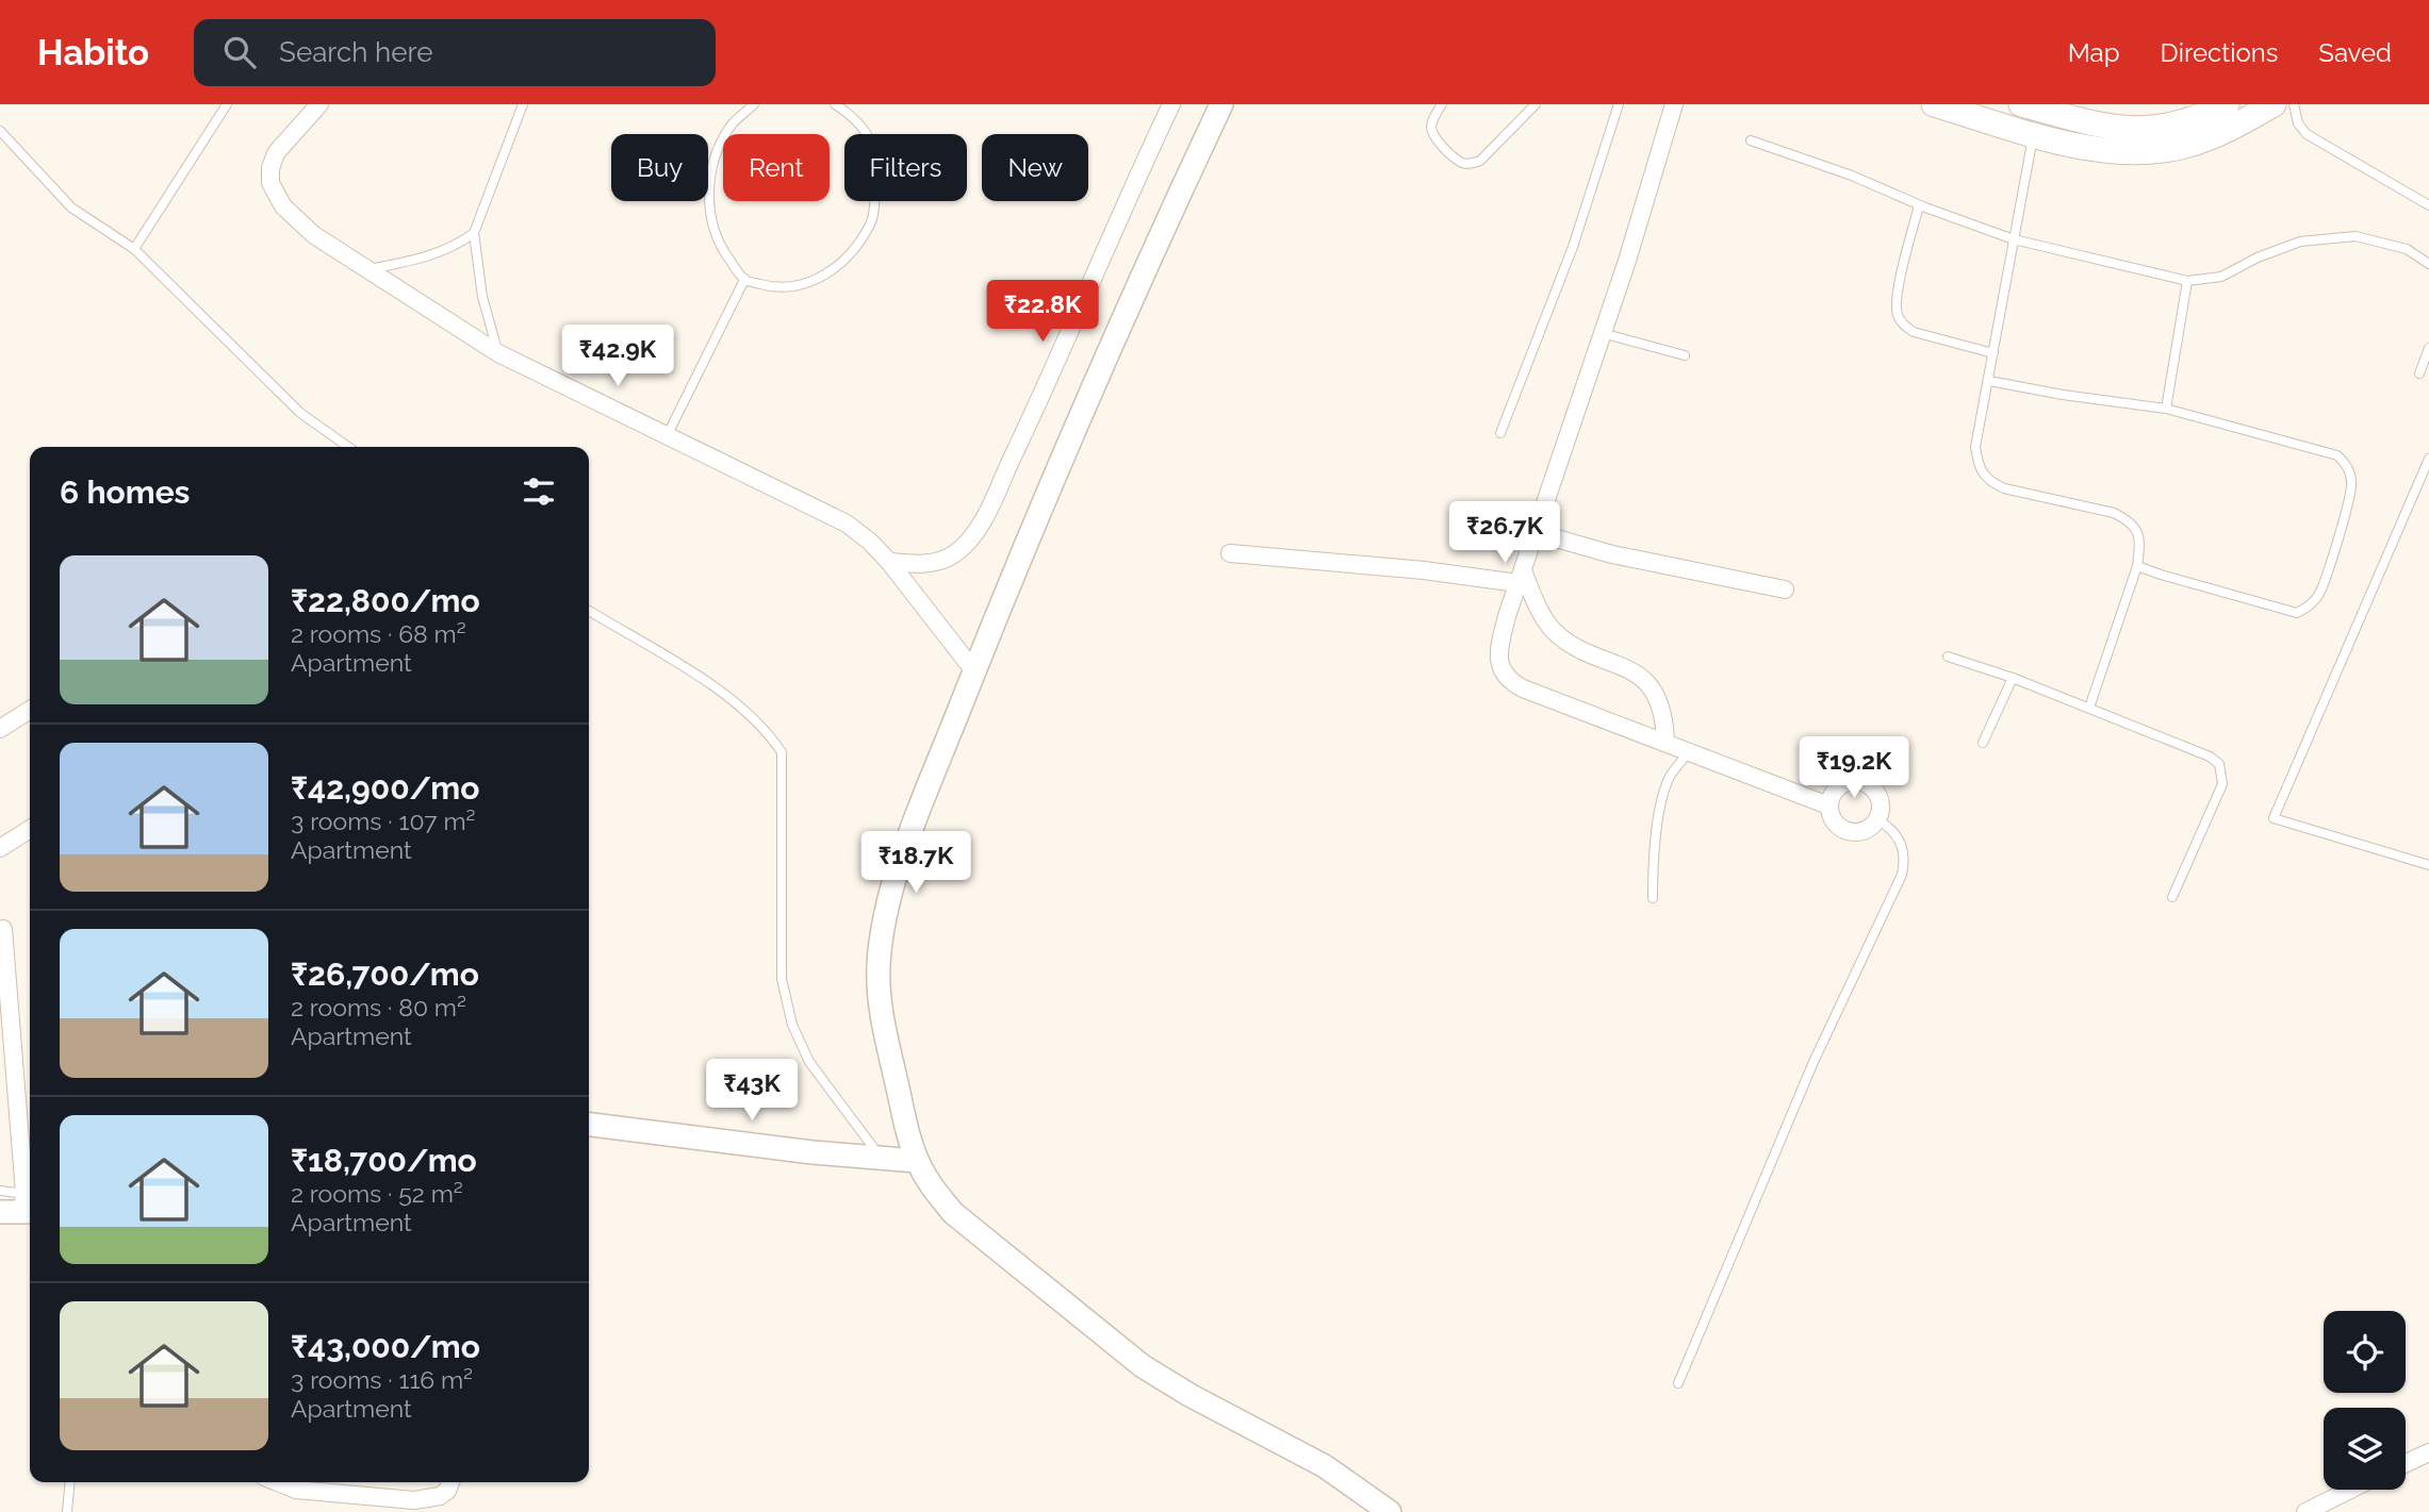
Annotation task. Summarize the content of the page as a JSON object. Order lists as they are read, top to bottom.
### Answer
{
  "page": {
    "header": "Habito",
    "search": "Search here",
    "nav": ["Map", "Directions", "Saved"],
    "chip": [
      "Buy",
      "Rent",
      "Filters",
      "New"
    ],
    "price": [
      "₹22.8K",
      "₹42.9K",
      "₹26.7K",
      "₹19.2K",
      "₹18.7K",
      "₹43K"
    ],
    "heading": "6 homes",
    "list": [
      {
        "name": "₹22,800/mo",
        "note": "2 rooms · 68 m² · Apartment"
      },
      {
        "name": "₹42,900/mo",
        "note": "3 rooms · 107 m² · Apartment"
      },
      {
        "name": "₹26,700/mo",
        "note": "2 rooms · 80 m² · Apartment"
      },
      {
        "name": "₹18,700/mo",
        "note": "2 rooms · 52 m² · Apartment"
      },
      {
        "name": "₹43,000/mo",
        "note": "3 rooms · 116 m² · Apartment"
      }
    ]
  }
}
